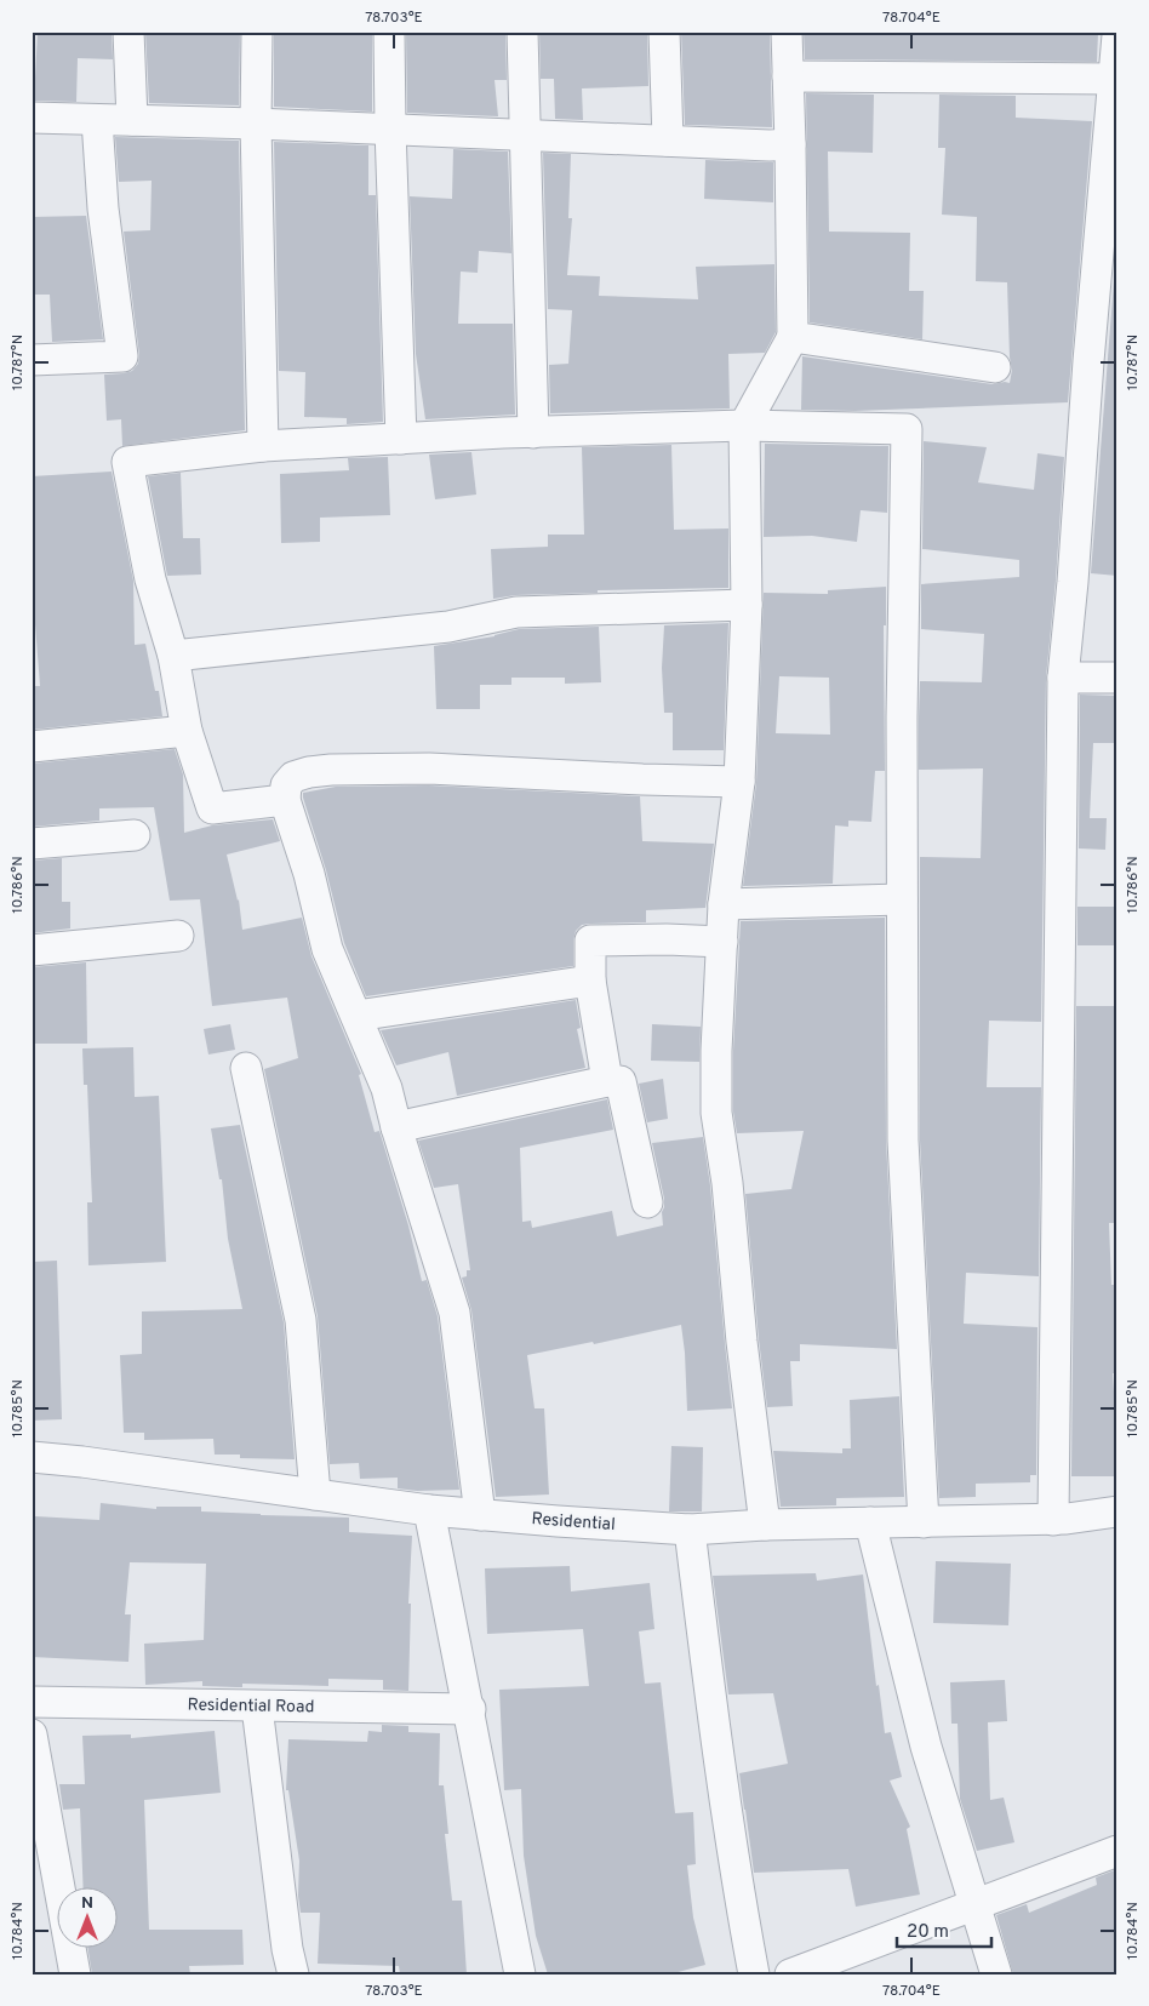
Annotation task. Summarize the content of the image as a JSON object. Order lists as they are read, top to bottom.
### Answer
{
  "streets": {
    "street": ["Residential", "Residential Road"]
  },
  "scale_bar": "20 m",
  "north": "top",
  "coordinates": [
    "78.703°E",
    "78.704°E",
    "10.787°N",
    "10.786°N",
    "10.785°N",
    "10.784°N"
  ]
}
